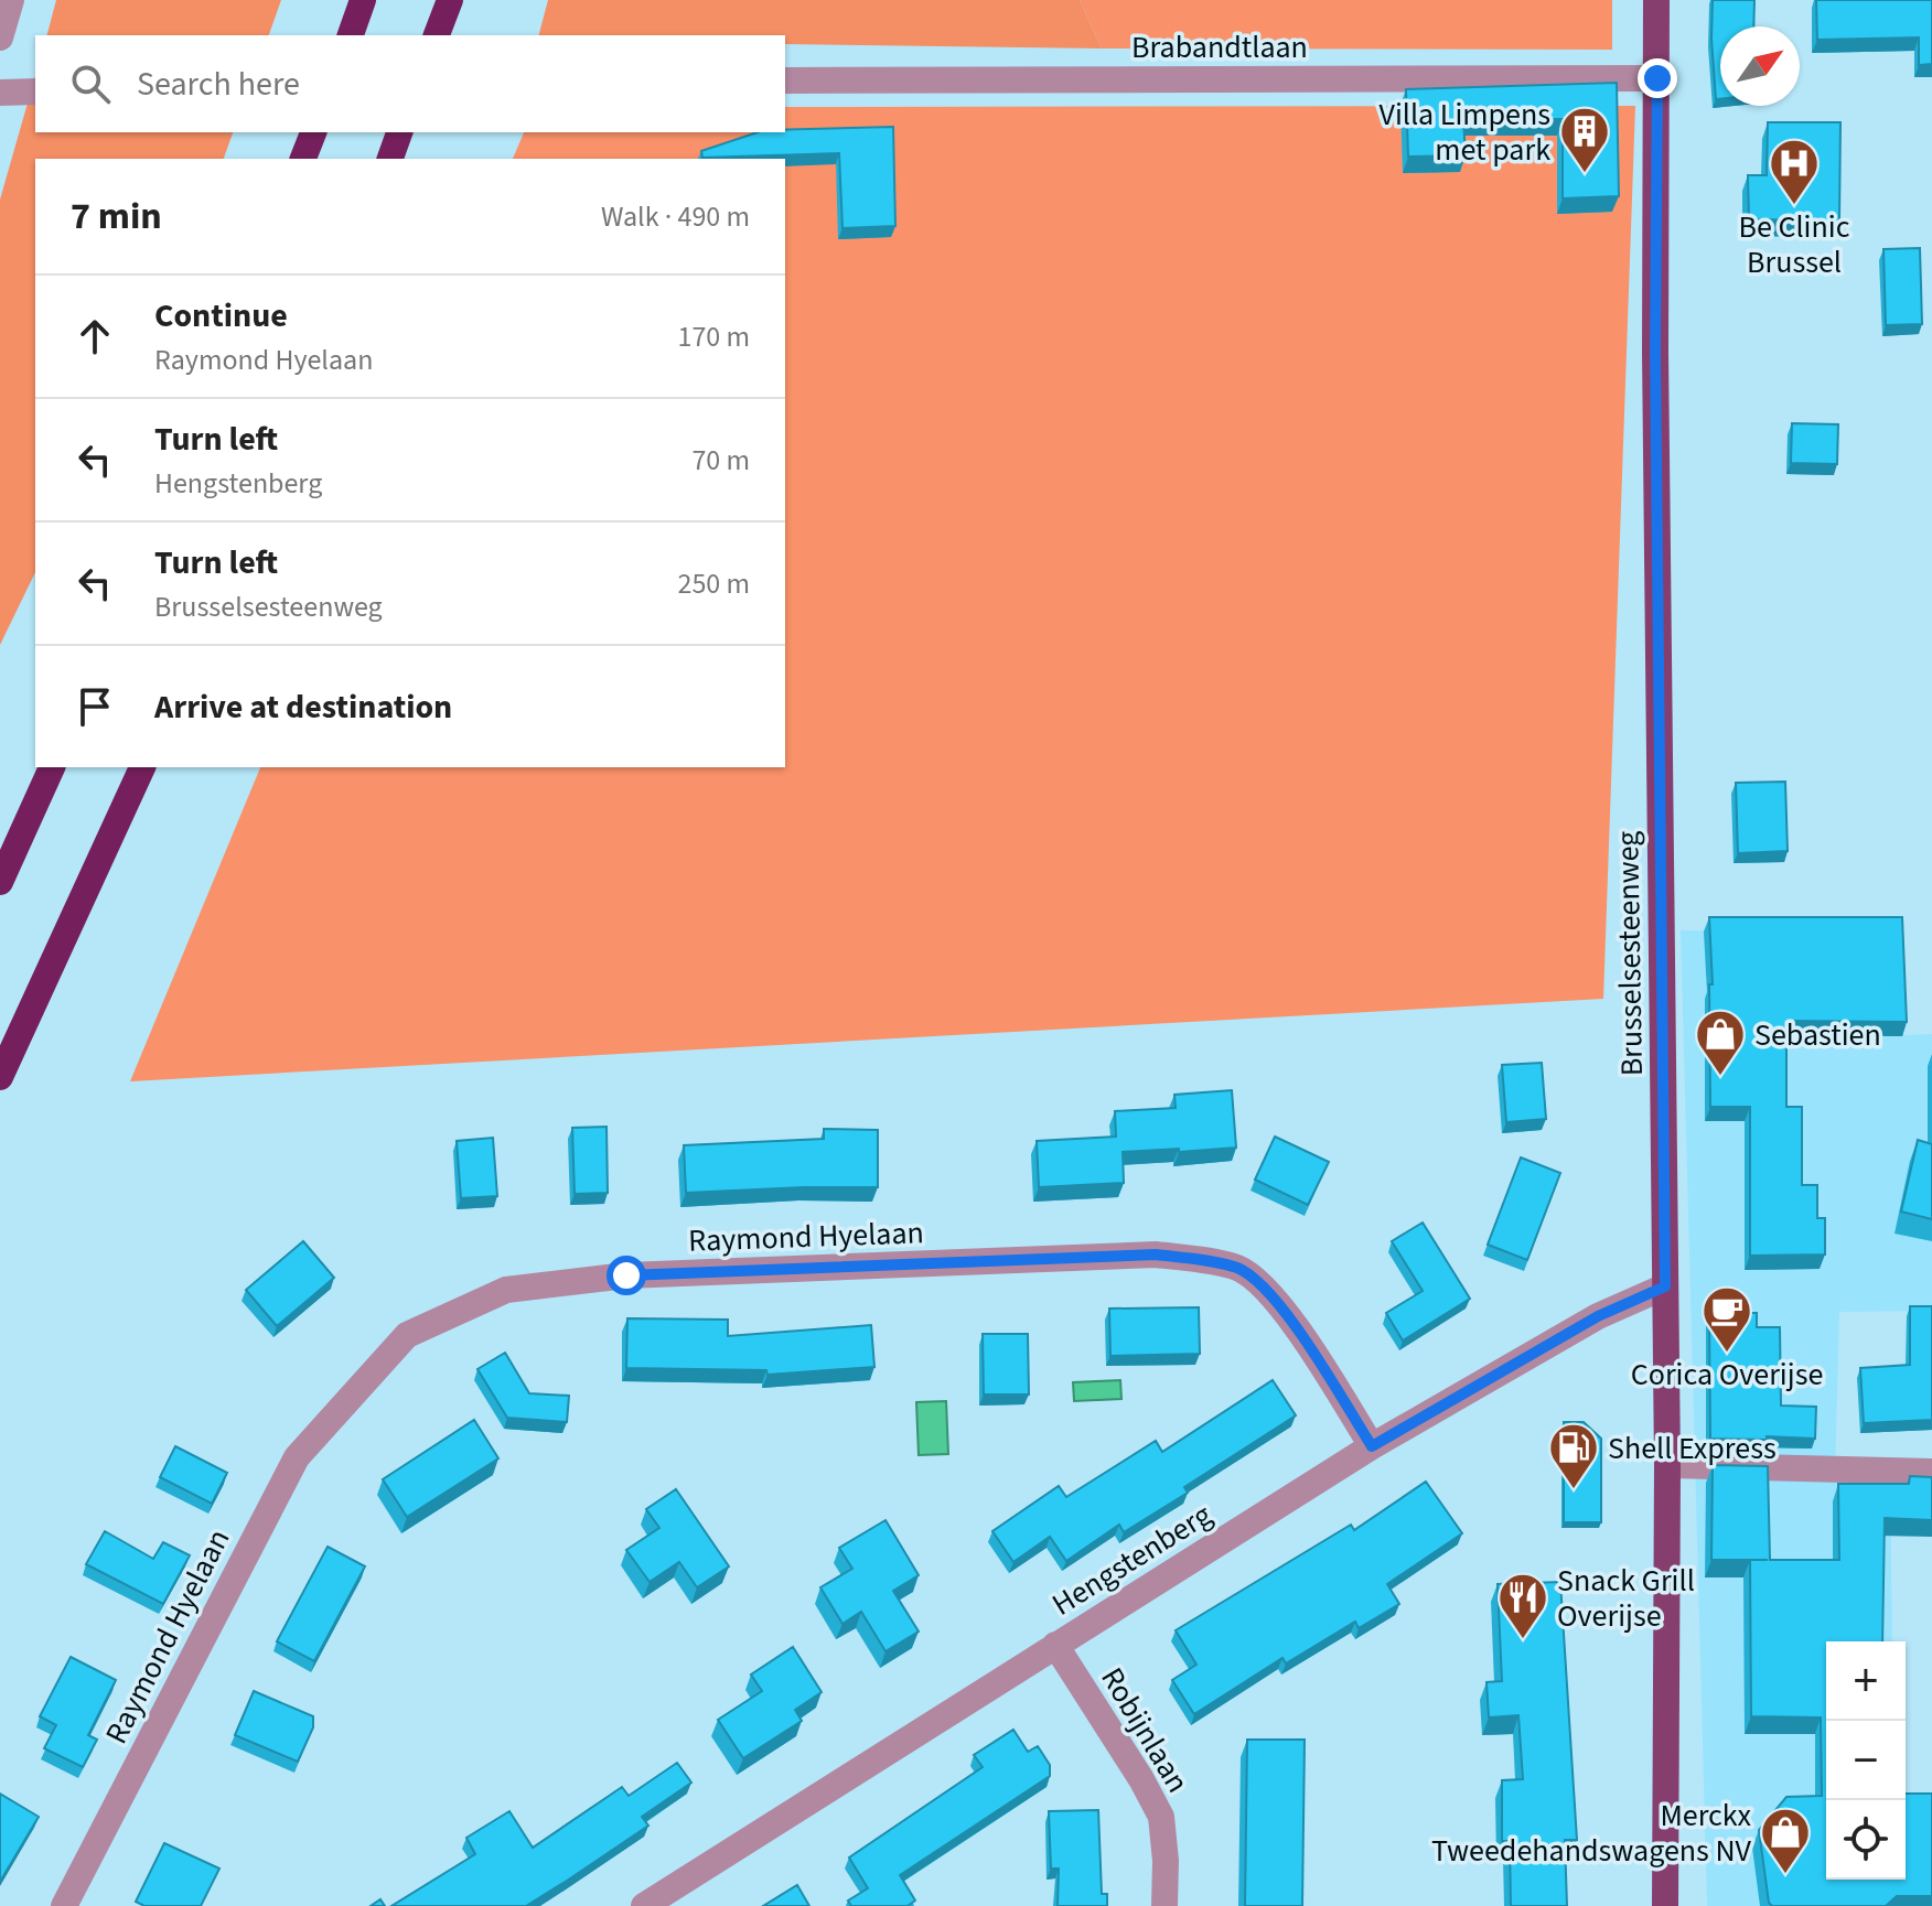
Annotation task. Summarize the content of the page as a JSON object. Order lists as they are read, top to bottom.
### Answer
{
  "streets": {
    "main road": ["Brusselsesteenweg"],
    "street": [
      "Brabandtlaan",
      "Raymond Hyelaan",
      "Hengstenberg",
      "Robijnlaan"
    ]
  },
  "crossings": [
    ["Brabandtlaan", "Brusselsesteenweg"],
    ["Brusselsesteenweg", "Hengstenberg"],
    ["Raymond Hyelaan", "Hengstenberg"],
    ["Hengstenberg", "Robijnlaan"]
  ],
  "places": {
    "building": ["Villa Limpens met park"],
    "hospital": ["Be Clinic Brussel"],
    "shop": ["Sebastien", "Merckx Tweedehandswagens NV"],
    "cafe": ["Corica Overijse"],
    "fuel station": ["Shell Express"],
    "restaurant": ["Snack Grill Overijse"]
  },
  "north": "top right",
  "page": {
    "search": "Search here",
    "heading": ["7 min", "Walk · 490 m"],
    "list": [
      ["Continue", "Raymond Hyelaan", "170 m"],
      ["Turn left", "Hengstenberg", "70 m"],
      ["Turn left", "Brusselsesteenweg", "250 m"],
      "Arrive at destination"
    ],
    "map_buttons": ["+", "−"]
  }
}
